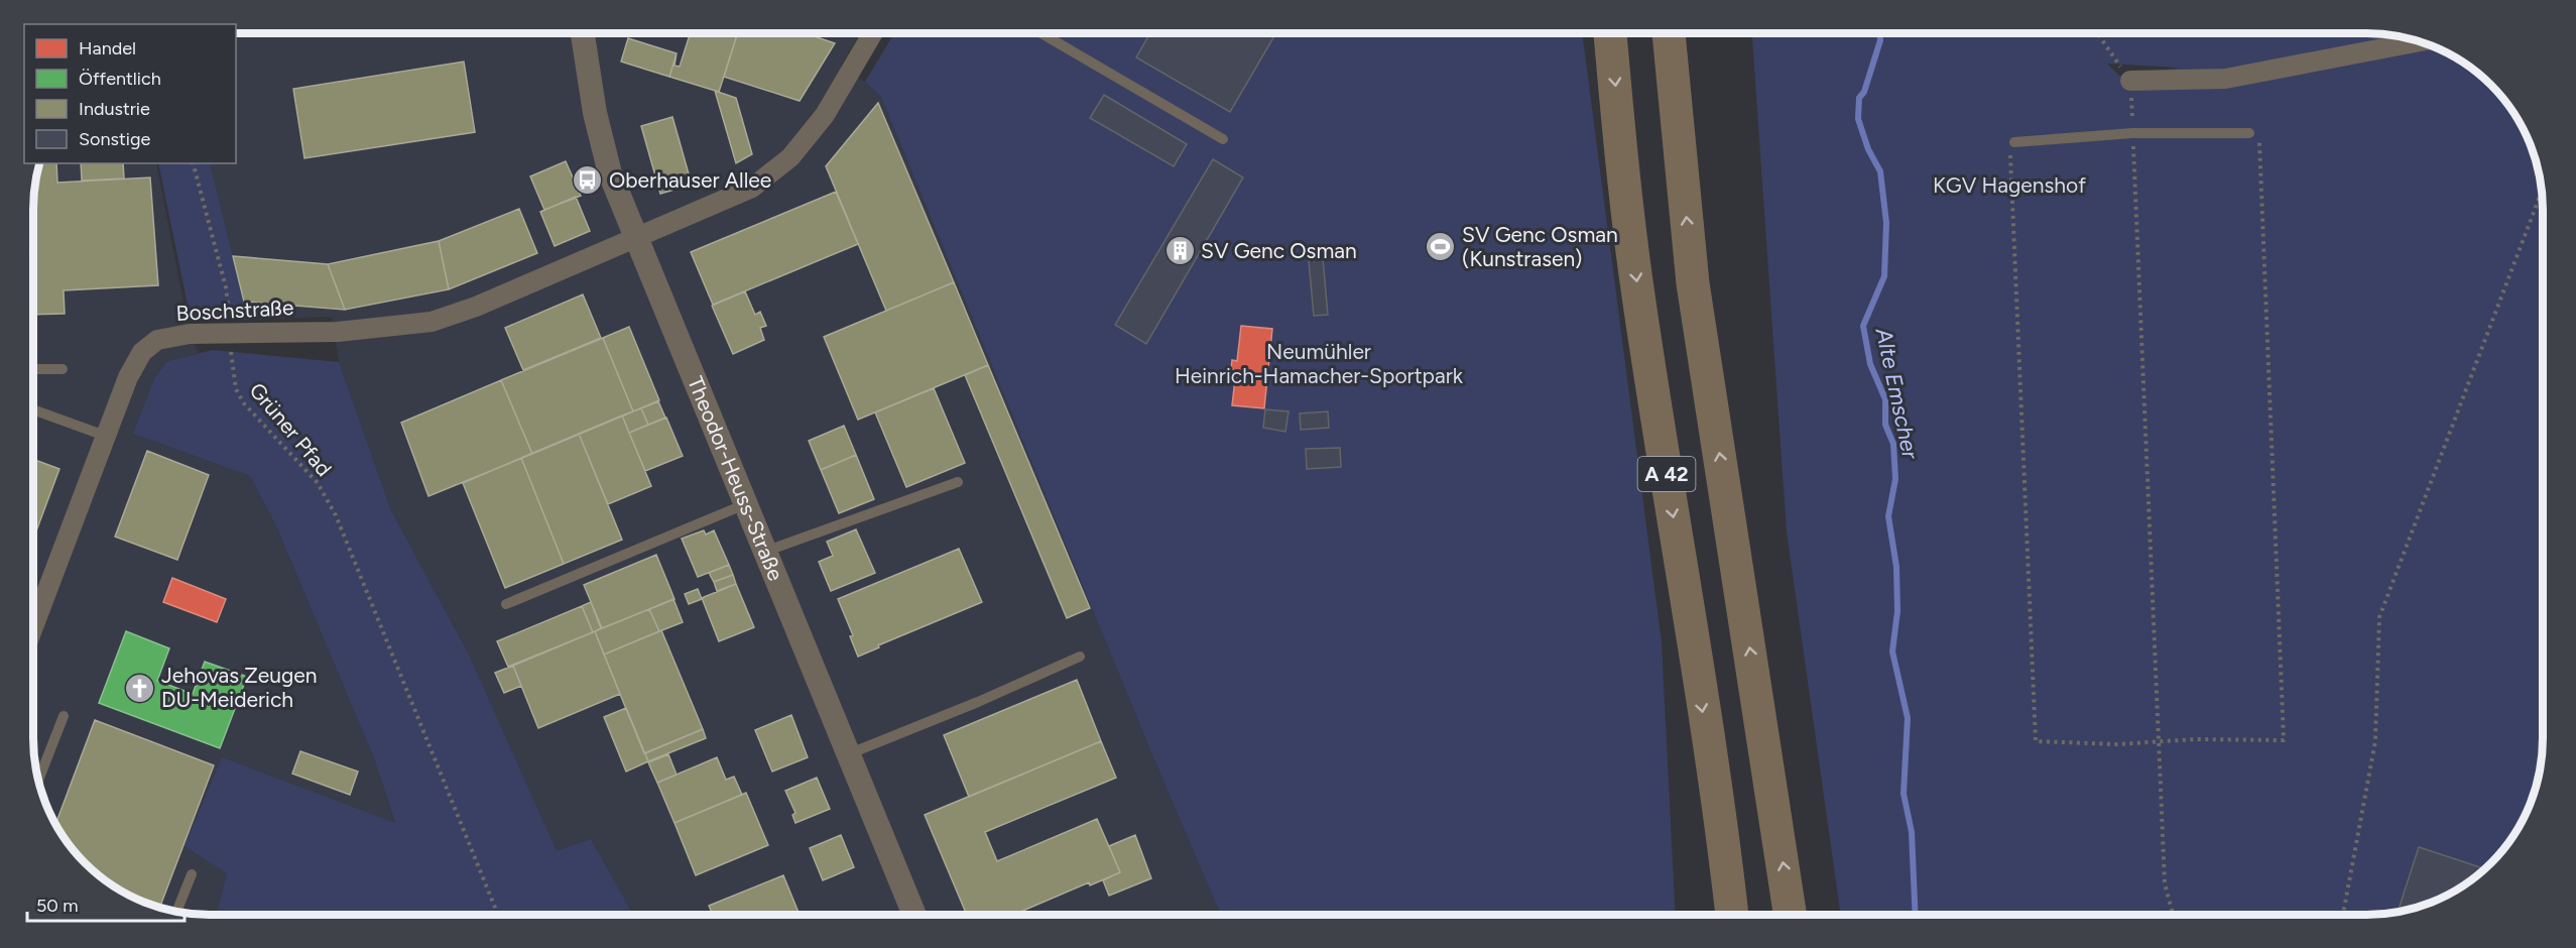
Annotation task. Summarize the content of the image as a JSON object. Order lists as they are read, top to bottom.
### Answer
{
  "streets": {
    "highway": ["A 42"],
    "street": ["Boschstraße", "Theodor-Heuss-Straße"],
    "path": ["Grüner Pfad"]
  },
  "crossings": [
    ["Boschstraße", "Grüner Pfad"],
    ["Boschstraße", "Theodor-Heuss-Straße"]
  ],
  "water": ["Alte Emscher"],
  "parks": ["KGV Hagenshof", "Neumühler Heinrich-Hamacher-Sportpark"],
  "places": {
    "bus stop": ["Oberhauser Allee"],
    "sports": ["SV Genc Osman (Kunstrasen)"],
    "building": ["SV Genc Osman"],
    "church": ["Jehovas Zeugen DU-Meiderich"]
  },
  "legend": [
    "Handel",
    "Öffentlich",
    "Industrie",
    "Sonstige"
  ],
  "scale_bar": "50 m"
}
